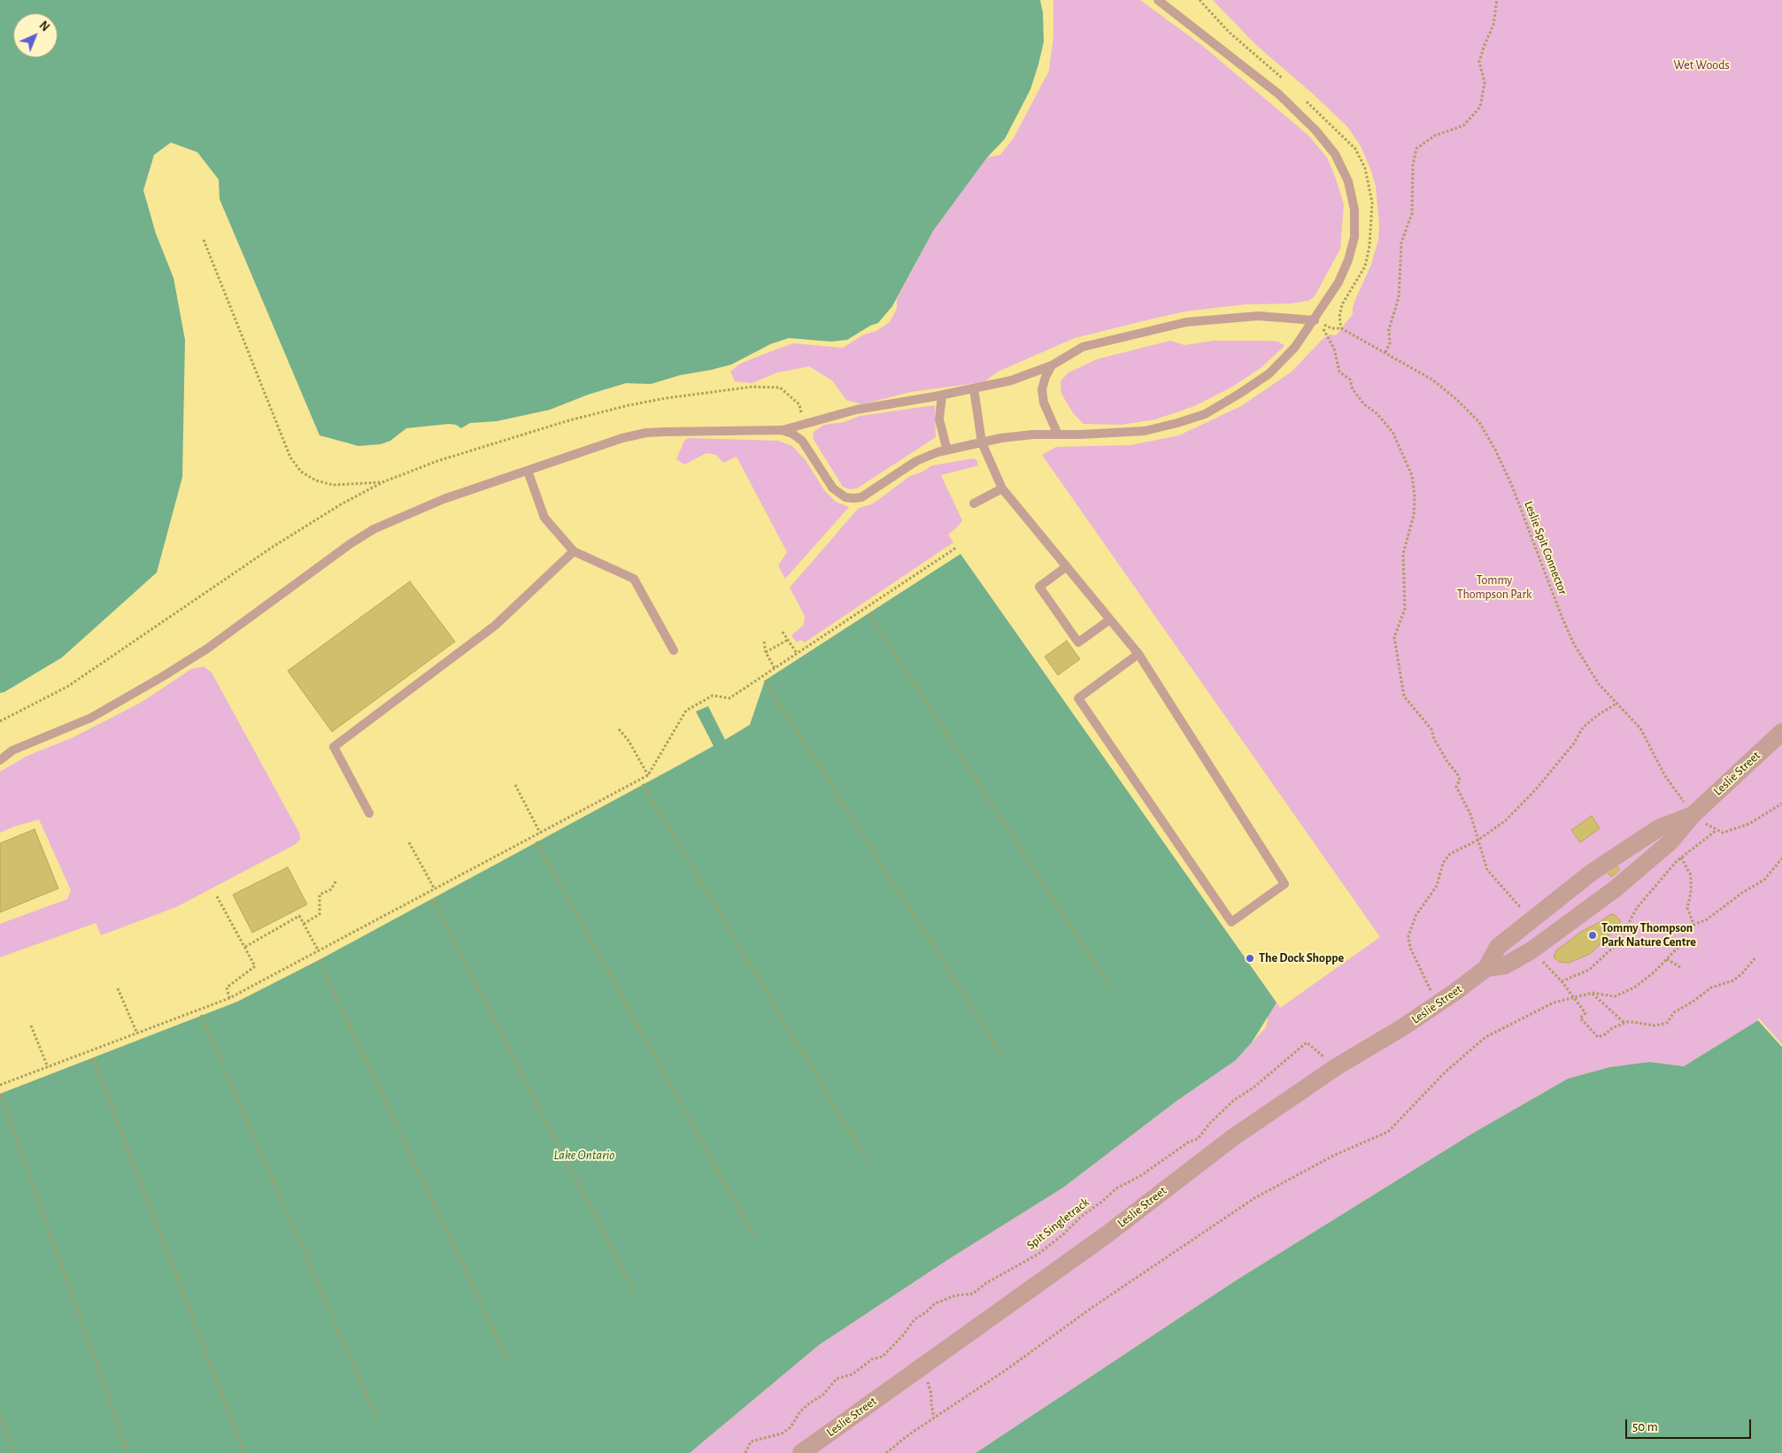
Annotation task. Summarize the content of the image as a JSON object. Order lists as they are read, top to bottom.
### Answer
{
  "streets": {
    "street": ["Leslie Street"],
    "path": ["Leslie Spit Connector", "Spit Singletrack"]
  },
  "crossings": [
    ["Leslie Spit Connector", "Leslie Street"],
    ["Leslie Street", "Spit Singletrack"]
  ],
  "water": ["Lake Ontario"],
  "parks": ["Wet Woods", "Tommy Thompson Park"],
  "places": ["Tommy Thompson Park Nature Centre", "The Dock Shoppe"],
  "scale_bar": "50 m",
  "north": "top right"
}
